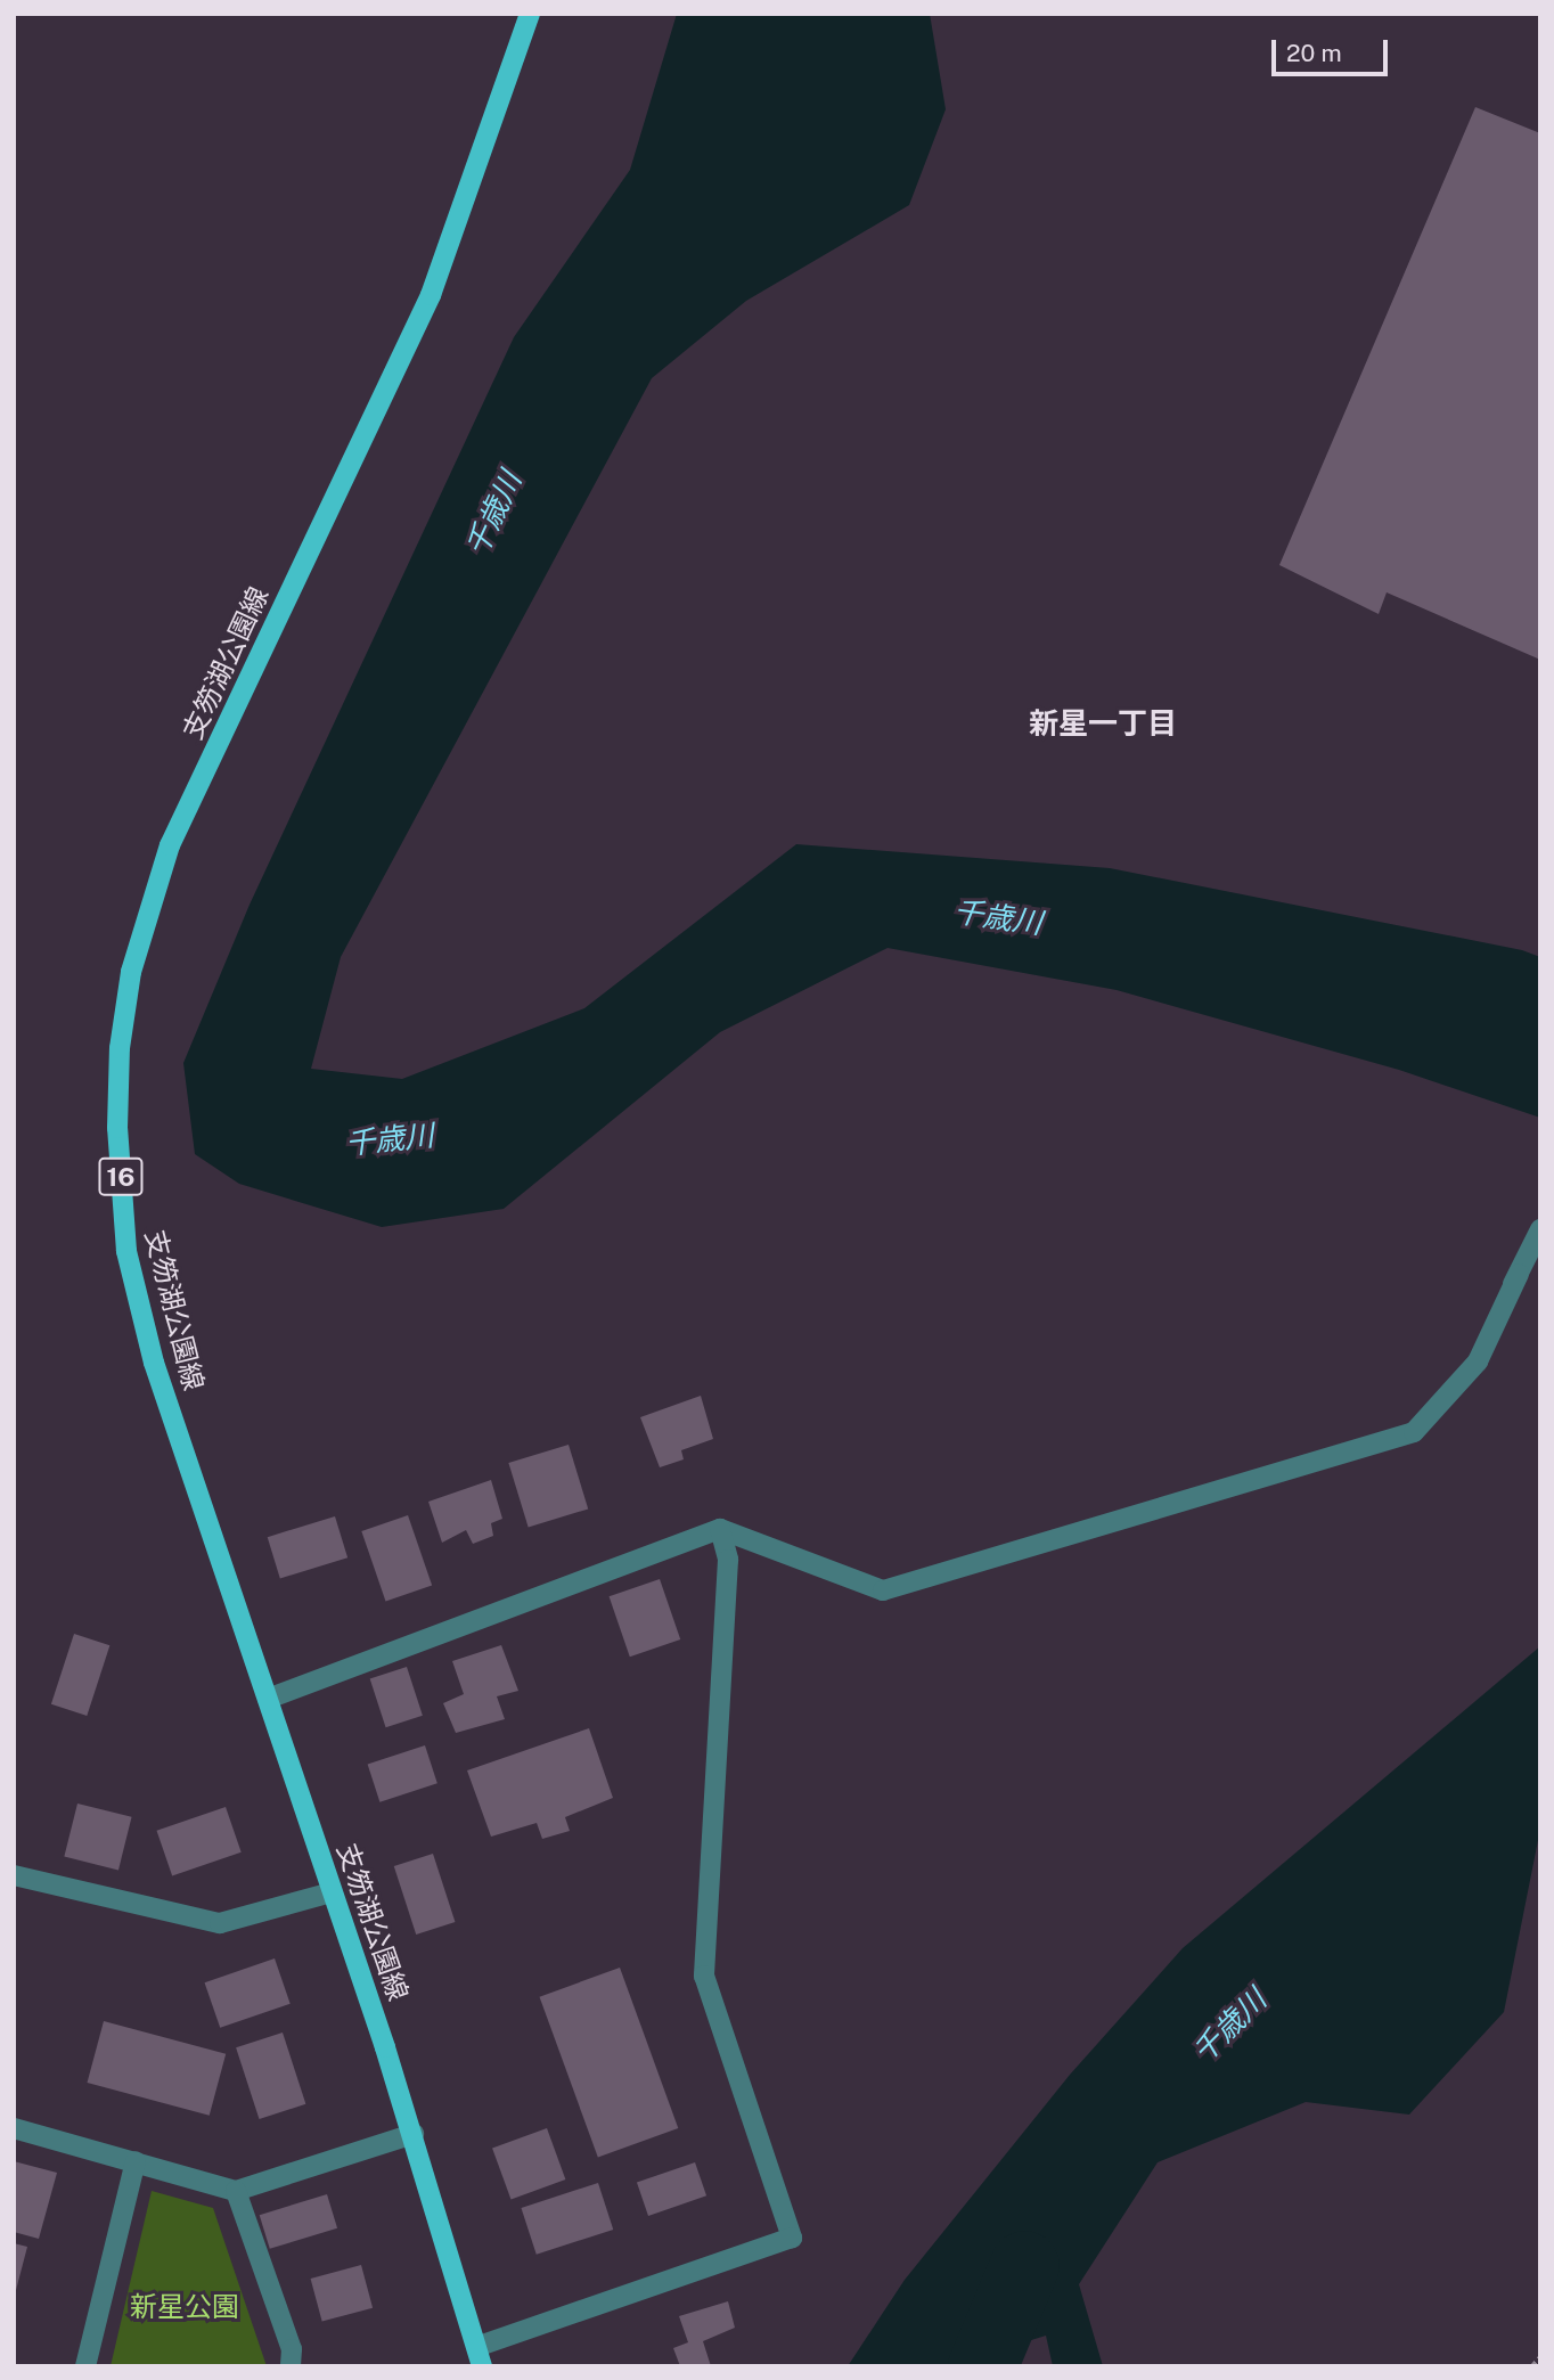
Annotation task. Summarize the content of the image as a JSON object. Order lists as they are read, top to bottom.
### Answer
{
  "streets": {
    "main road": ["支笏湖公園線", "16"]
  },
  "districts": ["新星一丁目"],
  "water": ["千歳川"],
  "parks": ["新星公園"],
  "scale_bar": "20 m"
}
